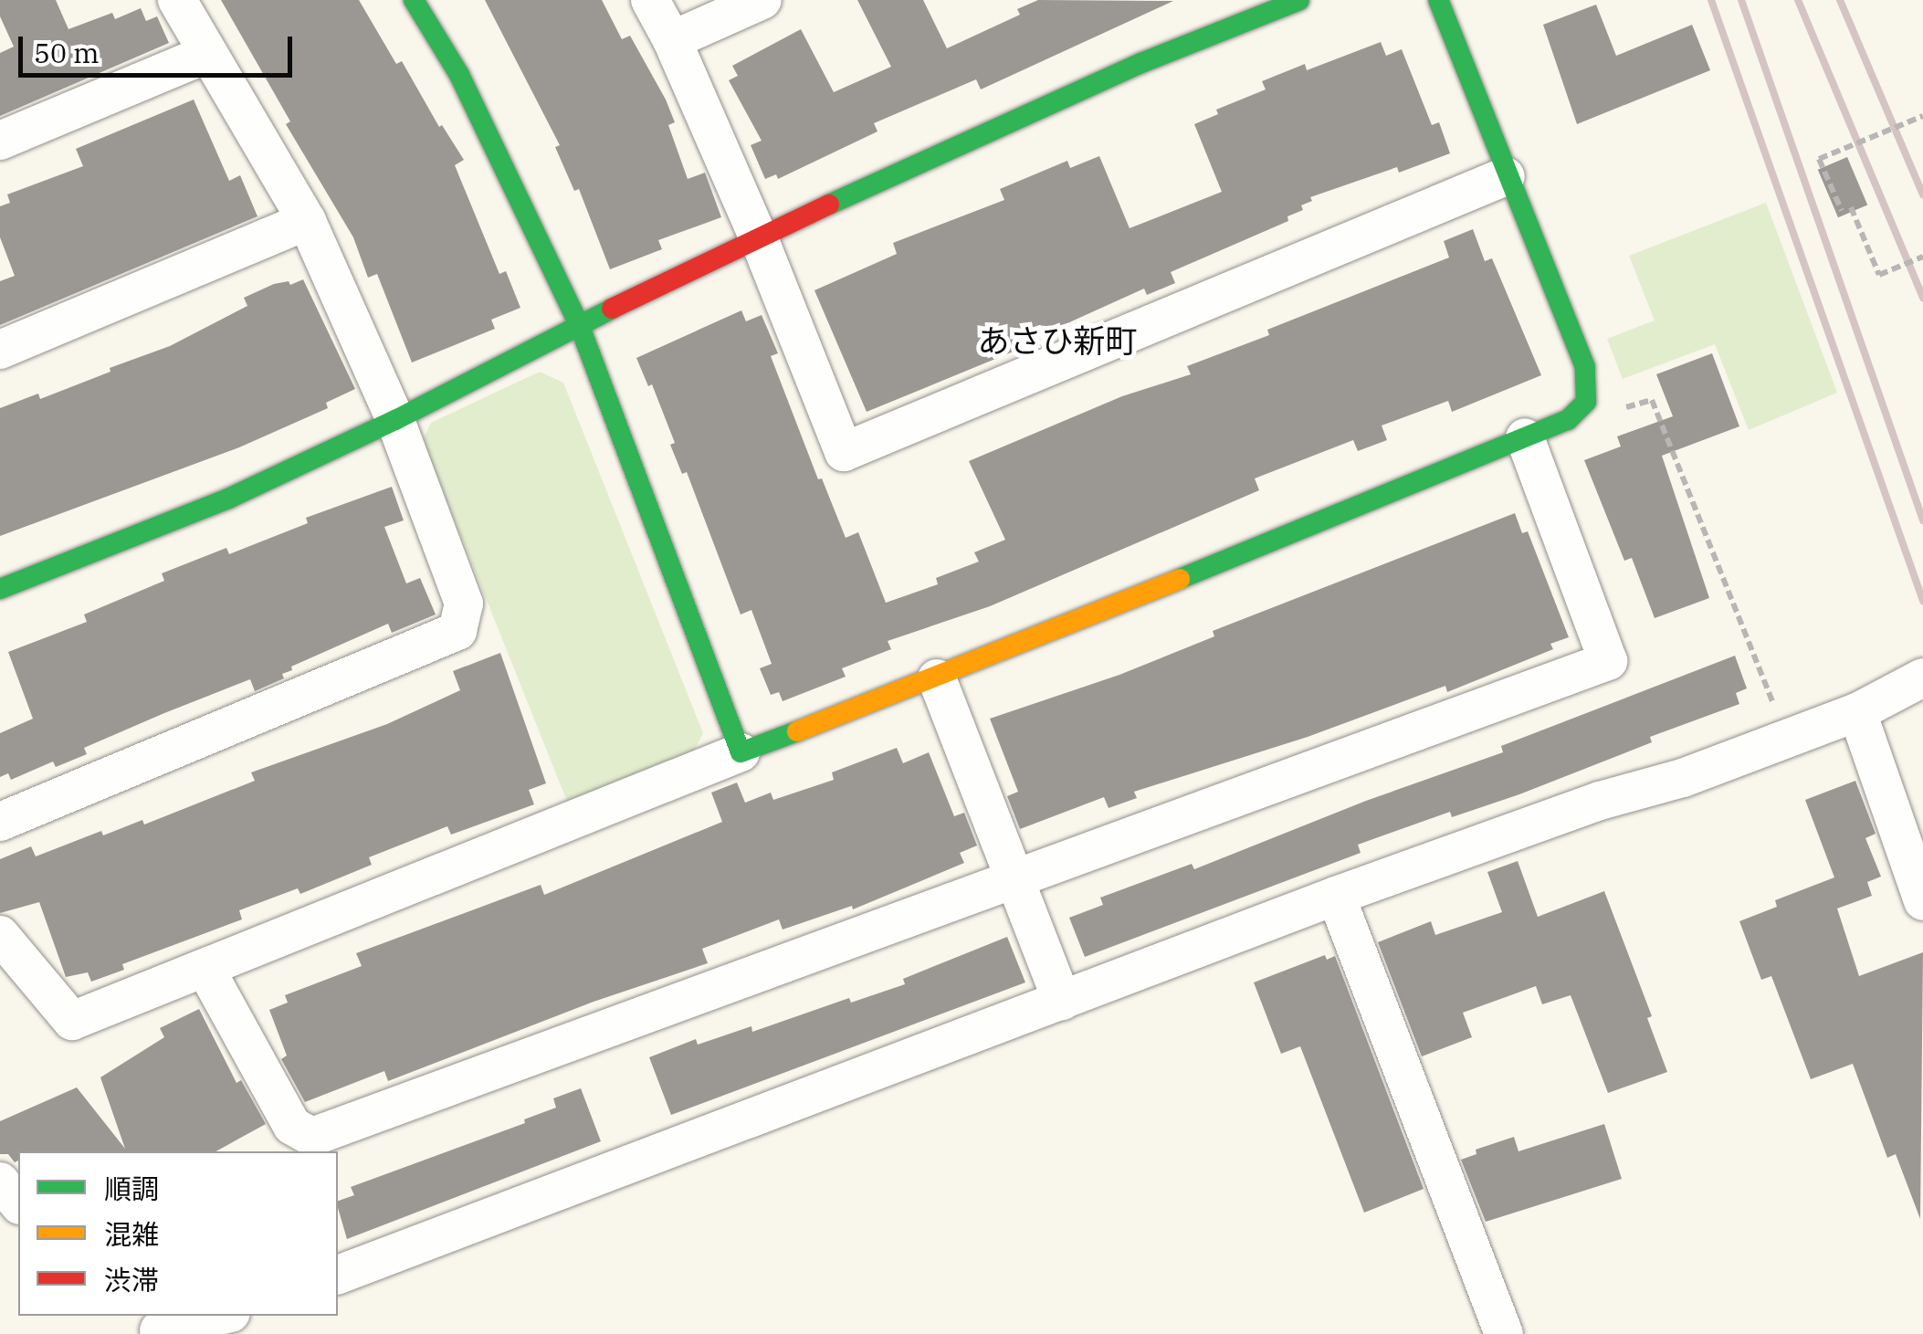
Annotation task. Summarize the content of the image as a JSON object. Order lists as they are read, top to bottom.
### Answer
{
  "districts": ["あさひ新町"],
  "legend": ["順調", "混雑", "渋滞"],
  "scale_bar": "50 m"
}
